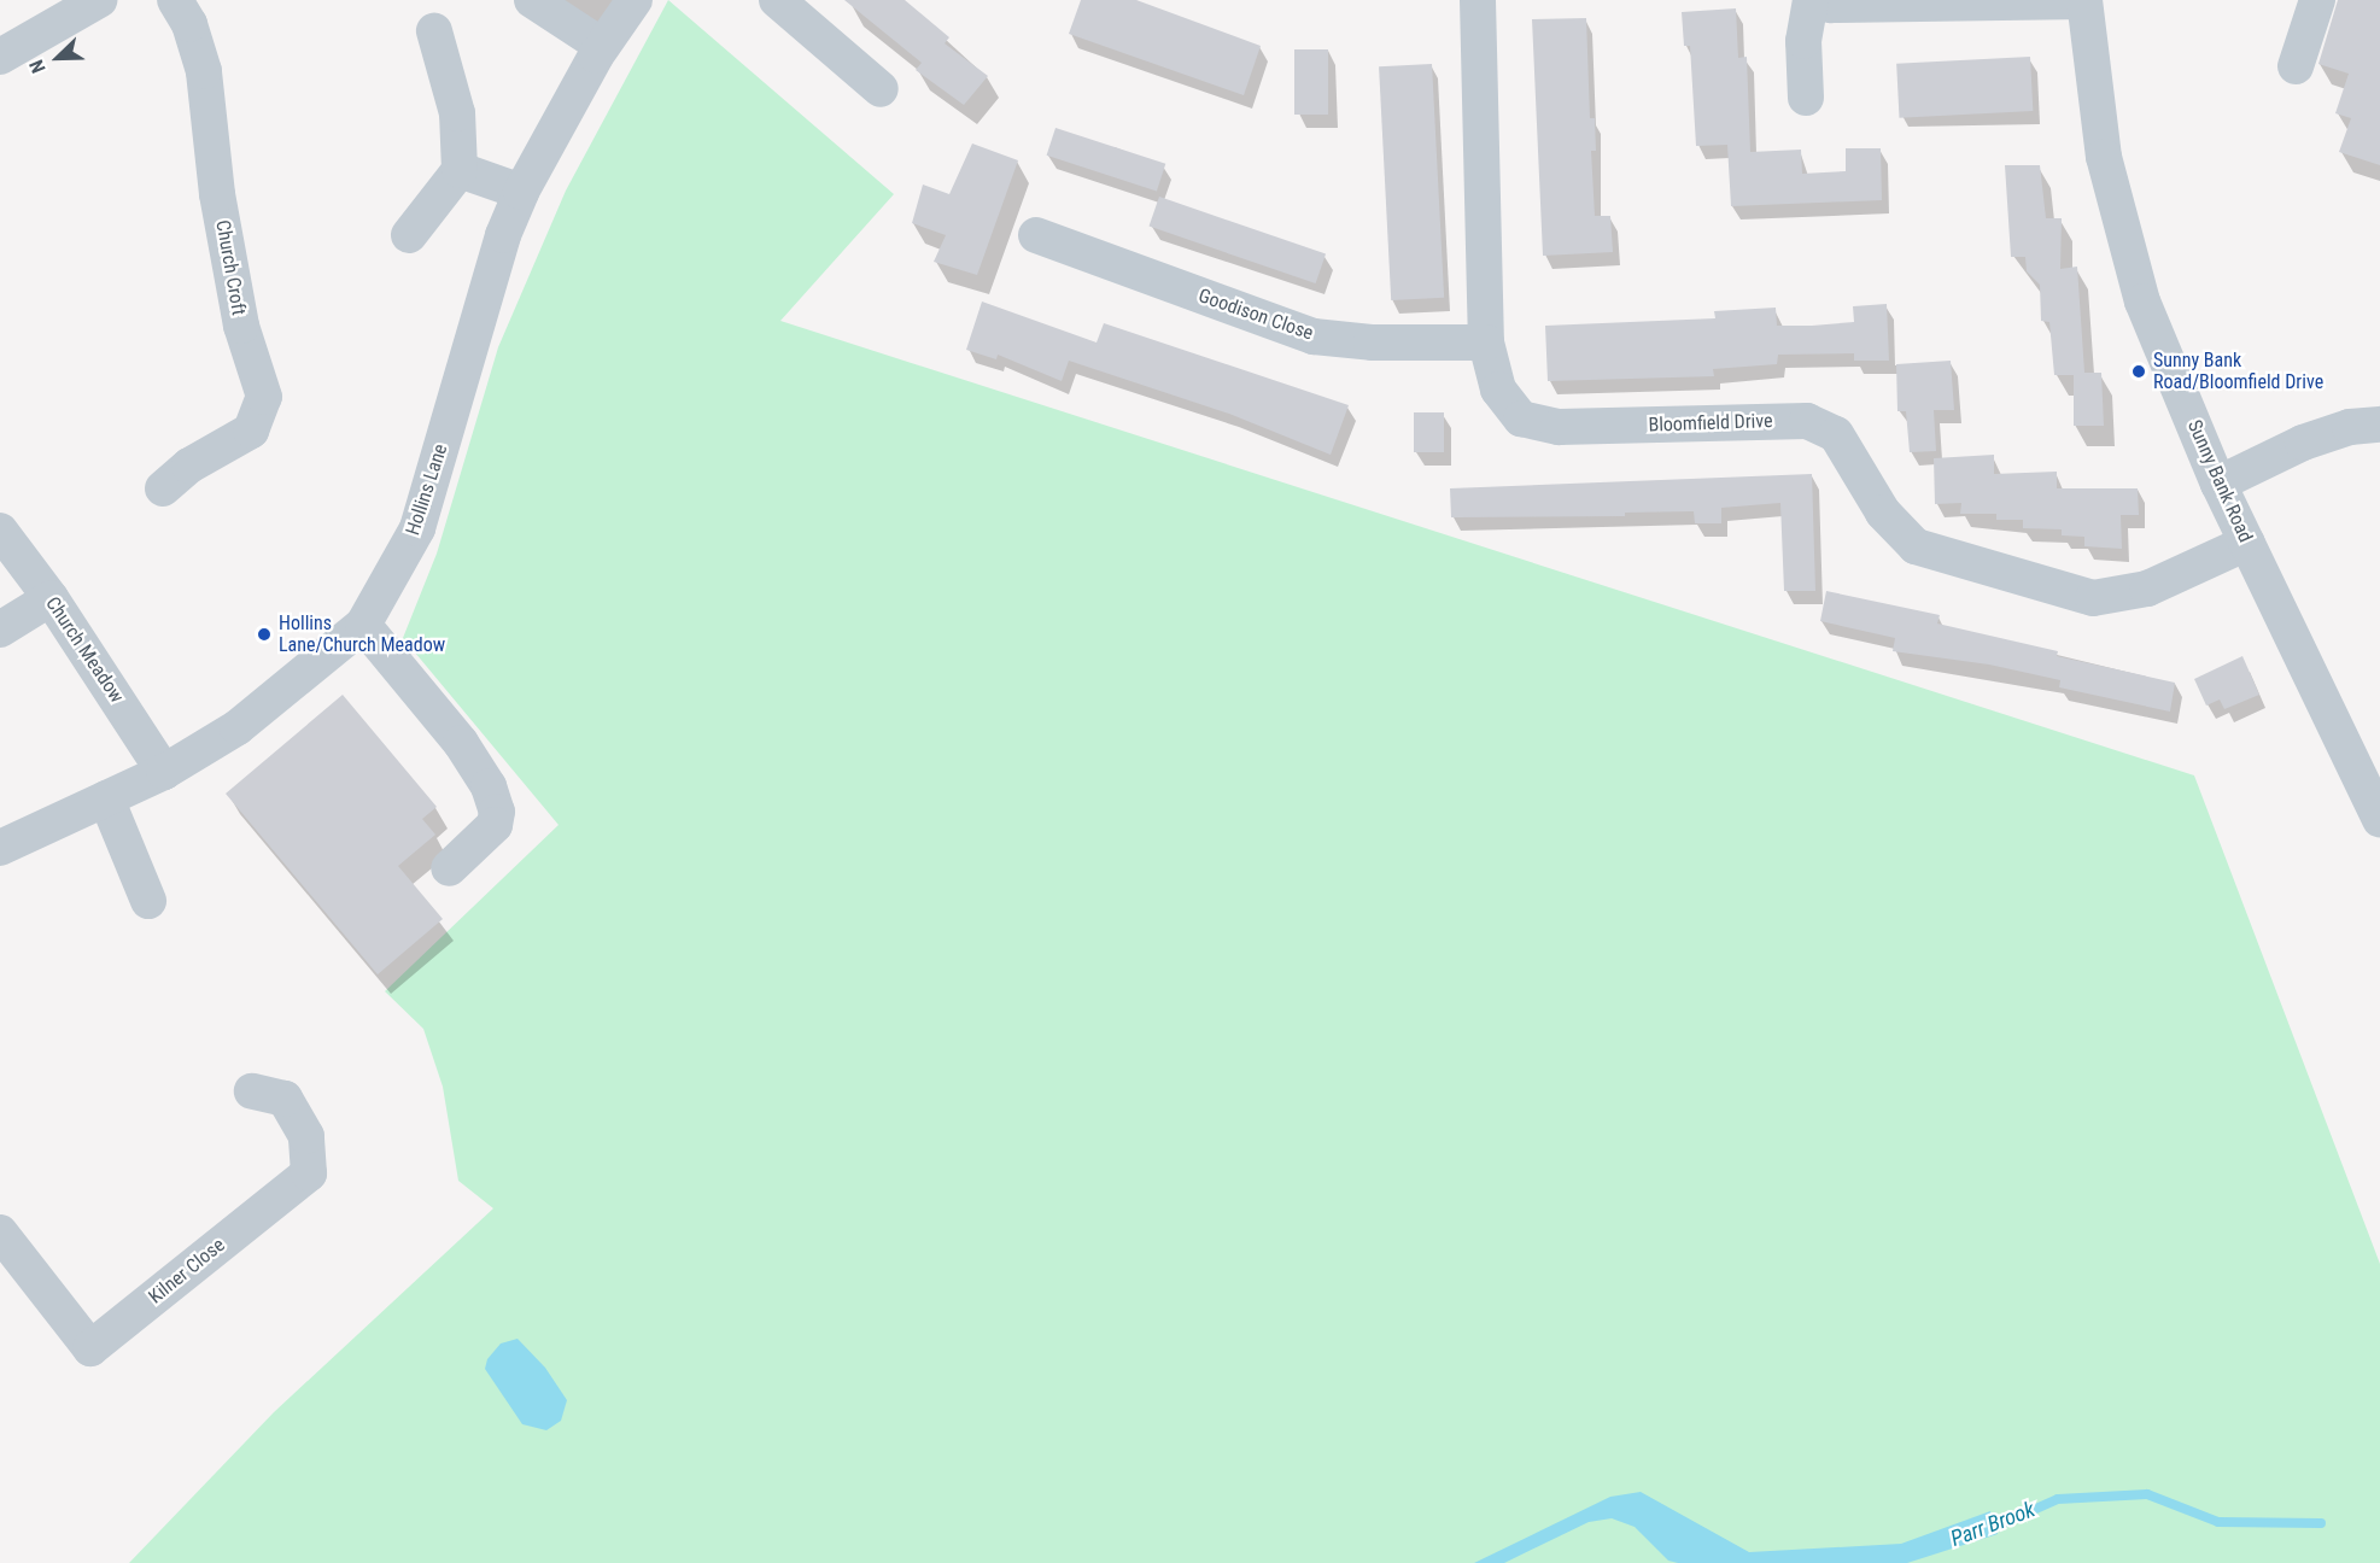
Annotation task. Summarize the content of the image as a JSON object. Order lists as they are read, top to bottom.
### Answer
{
  "streets": {
    "street": [
      "Church Croft",
      "Goodison Close",
      "Bloomfield Drive",
      "Sunny Bank Road",
      "Hollins Lane",
      "Church Meadow",
      "Kilner Close"
    ]
  },
  "crossings": [
    ["Goodison Close", "Bloomfield Drive"],
    ["Bloomfield Drive", "Sunny Bank Road"],
    ["Hollins Lane", "Church Meadow"]
  ],
  "water": ["Parr Brook"],
  "places": ["Sunny Bank Road/Bloomfield Drive", "Hollins Lane/Church Meadow"],
  "north": "bottom left"
}
